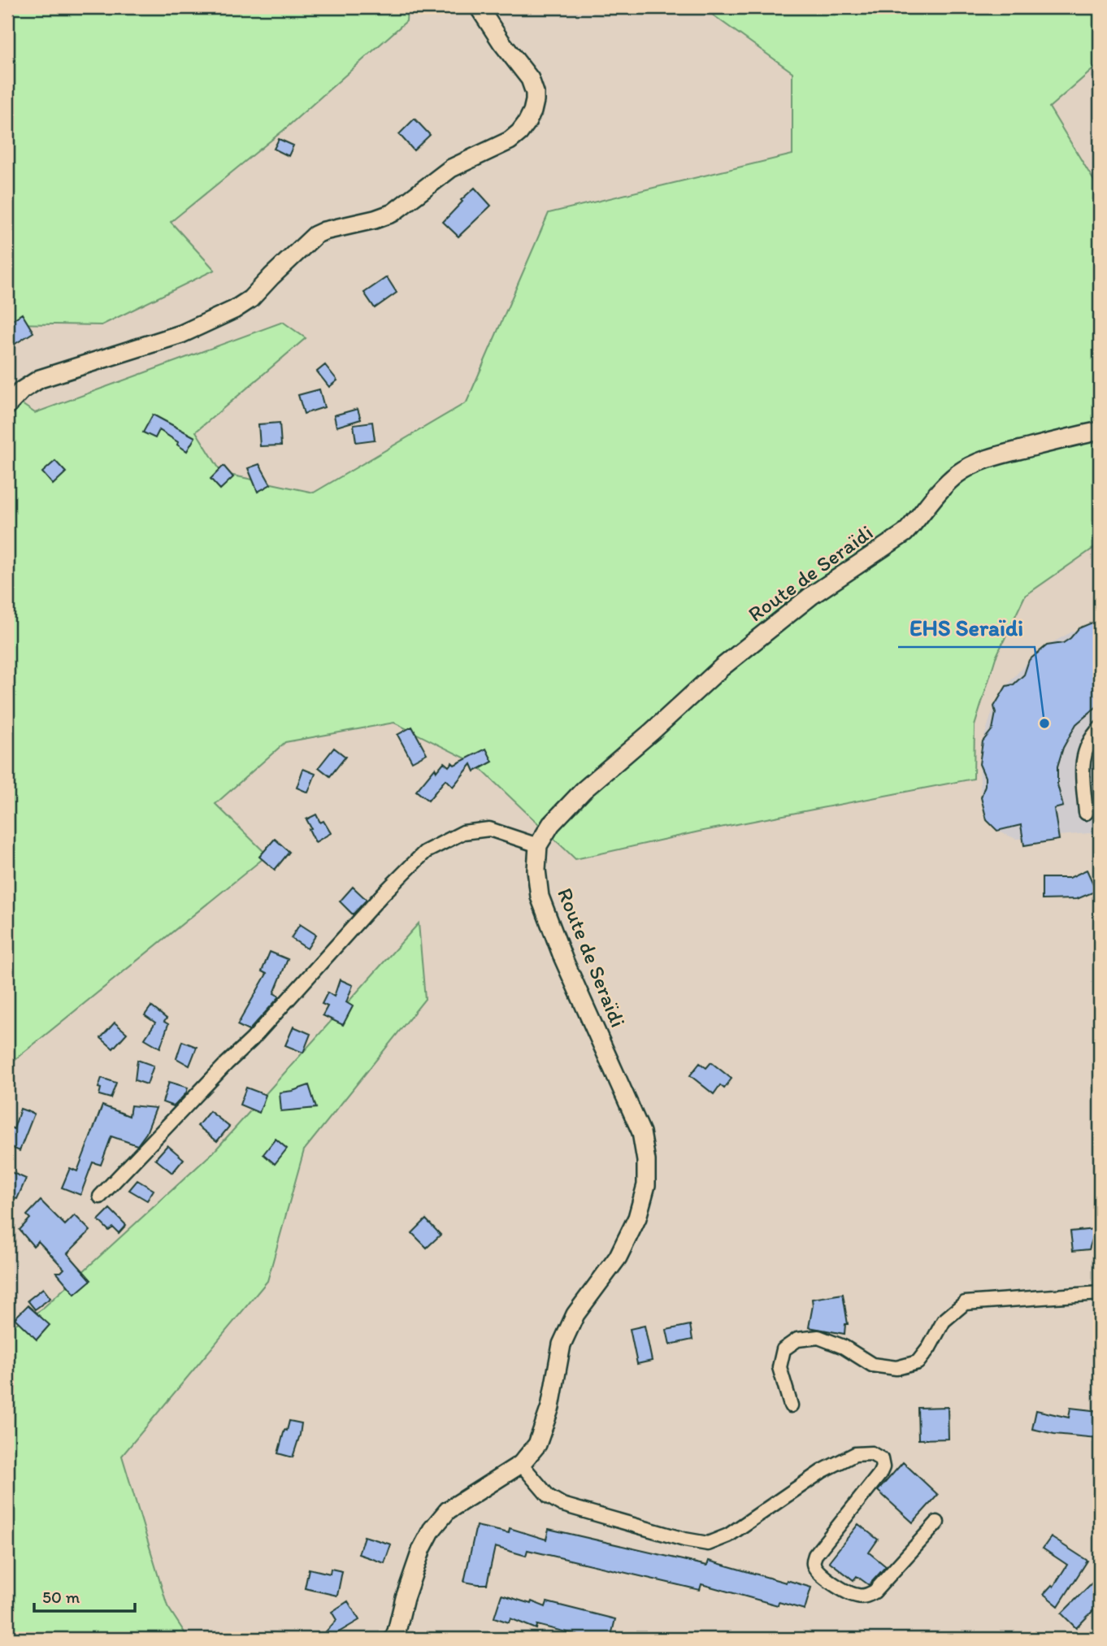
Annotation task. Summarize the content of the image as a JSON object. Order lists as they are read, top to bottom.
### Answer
{
  "streets": {
    "main road": ["Route de Seraïdi"]
  },
  "places": ["EHS Seraïdi"],
  "scale_bar": "50 m"
}
